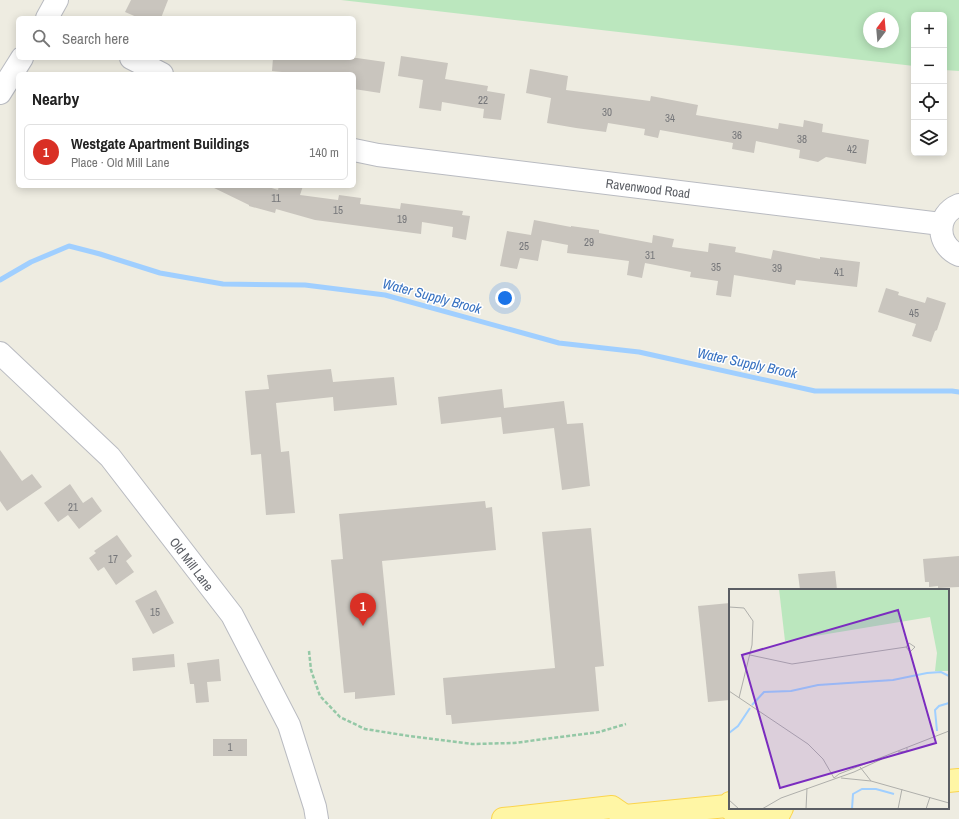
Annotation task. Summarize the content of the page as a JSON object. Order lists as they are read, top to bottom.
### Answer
{
  "streets": {
    "street": ["Ravenwood Road", "Old Mill Lane"]
  },
  "water": ["Water Supply Brook"],
  "house_numbers": [
    "22",
    "30",
    "34",
    "36",
    "38",
    "42",
    "11",
    "15",
    "19",
    "29",
    "25",
    "31",
    "35",
    "39",
    "41",
    "45",
    "21",
    "17",
    "15",
    "1"
  ],
  "north": "top",
  "page": {
    "map_buttons": ["+", "−"],
    "search": "Search here",
    "heading": "Nearby",
    "list": [
      {
        "mark": "1",
        "name": "Westgate Apartment Buildings",
        "note": "Place · Old Mill Lane",
        "value": "140 m"
      }
    ],
    "pins": "1"
  }
}
